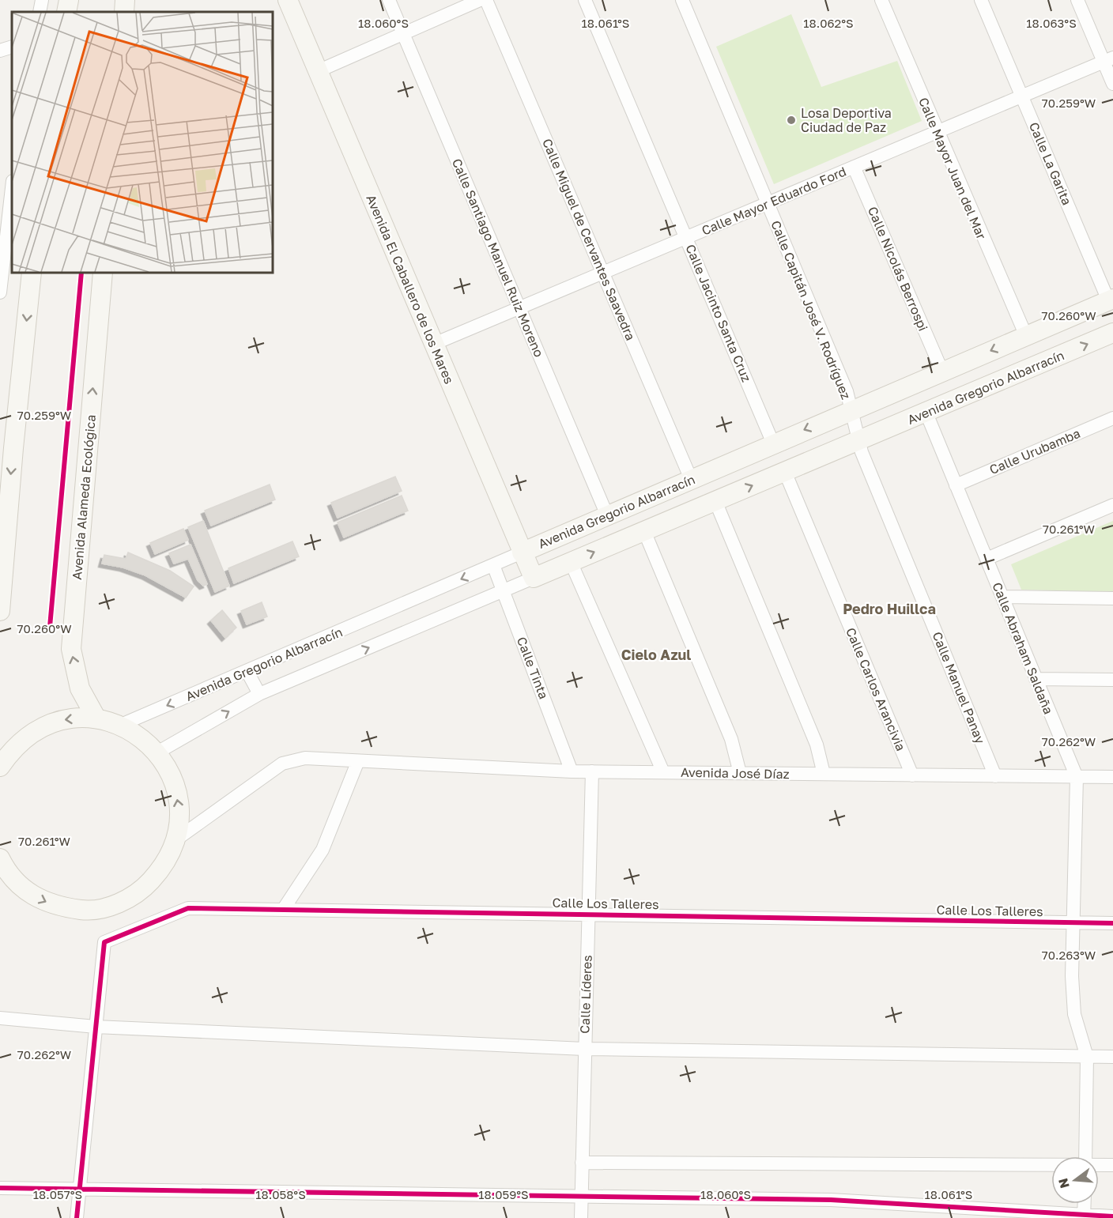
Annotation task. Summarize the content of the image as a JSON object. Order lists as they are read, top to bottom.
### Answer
{
  "streets": {
    "street": [
      "Calle La Garita",
      "Calle Mayor Juan del Mar",
      "Calle Mayor Eduardo Ford",
      "Calle Miguel de Cervantes Saavedra",
      "Calle Santiago Manuel Ruiz Moreno",
      "Calle Nicolás Berrospi",
      "Avenida El Caballero de los Mares",
      "Calle Capitán José V. Rodríguez",
      "Calle Jacinto Santa Cruz",
      "Avenida Gregorio Albarracín",
      "Calle Urubamba",
      "Avenida Alameda Ecológica",
      "Calle Abraham Saldaña",
      "Calle Tinta",
      "Calle Manuel Panay",
      "Calle Carlos Arancivia",
      "Avenida José Díaz",
      "Calle Los Talleres",
      "Calle Líderes"
    ]
  },
  "crossings": [
    ["Calle La Garita", "Calle Mayor Eduardo Ford"],
    ["Calle La Garita", "Avenida Gregorio Albarracín"],
    ["Calle Mayor Juan del Mar", "Calle Mayor Eduardo Ford"],
    ["Calle Mayor Juan del Mar", "Avenida Gregorio Albarracín"],
    ["Calle Mayor Eduardo Ford", "Calle Miguel de Cervantes Saavedra"],
    ["Calle Mayor Eduardo Ford", "Calle Santiago Manuel Ruiz Moreno"],
    ["Calle Mayor Eduardo Ford", "Calle Nicolás Berrospi"],
    ["Calle Mayor Eduardo Ford", "Avenida El Caballero de los Mares"],
    ["Calle Mayor Eduardo Ford", "Calle Capitán José V. Rodríguez"],
    ["Calle Mayor Eduardo Ford", "Calle Jacinto Santa Cruz"],
    ["Calle Miguel de Cervantes Saavedra", "Avenida Gregorio Albarracín"],
    ["Calle Santiago Manuel Ruiz Moreno", "Avenida Gregorio Albarracín"],
    ["Calle Nicolás Berrospi", "Avenida Gregorio Albarracín"],
    ["Avenida El Caballero de los Mares", "Avenida Gregorio Albarracín"],
    ["Calle Capitán José V. Rodríguez", "Avenida Gregorio Albarracín"],
    ["Calle Capitán José V. Rodríguez", "Calle Manuel Panay"],
    ["Calle Jacinto Santa Cruz", "Avenida Gregorio Albarracín"],
    ["Avenida Gregorio Albarracín", "Calle Abraham Saldaña"],
    ["Avenida Gregorio Albarracín", "Calle Tinta"],
    ["Avenida Gregorio Albarracín", "Calle Manuel Panay"],
    ["Avenida Gregorio Albarracín", "Calle Carlos Arancivia"],
    ["Calle Urubamba", "Calle Abraham Saldaña"],
    ["Calle Abraham Saldaña", "Avenida José Díaz"],
    ["Calle Tinta", "Avenida José Díaz"],
    ["Calle Manuel Panay", "Avenida José Díaz"],
    ["Calle Carlos Arancivia", "Avenida José Díaz"],
    ["Avenida José Díaz", "Calle Líderes"],
    ["Calle Los Talleres", "Calle Líderes"]
  ],
  "districts": ["Pedro Huillca", "Cielo Azul"],
  "places": ["Losa Deportiva Ciudad de Paz"],
  "north": "left",
  "coordinates": [
    "18.060°S",
    "18.061°S",
    "18.062°S",
    "18.063°S",
    "70.259°W",
    "70.260°W",
    "70.261°W",
    "70.262°W",
    "70.263°W",
    "18.057°S",
    "18.058°S",
    "18.059°S"
  ]
}
